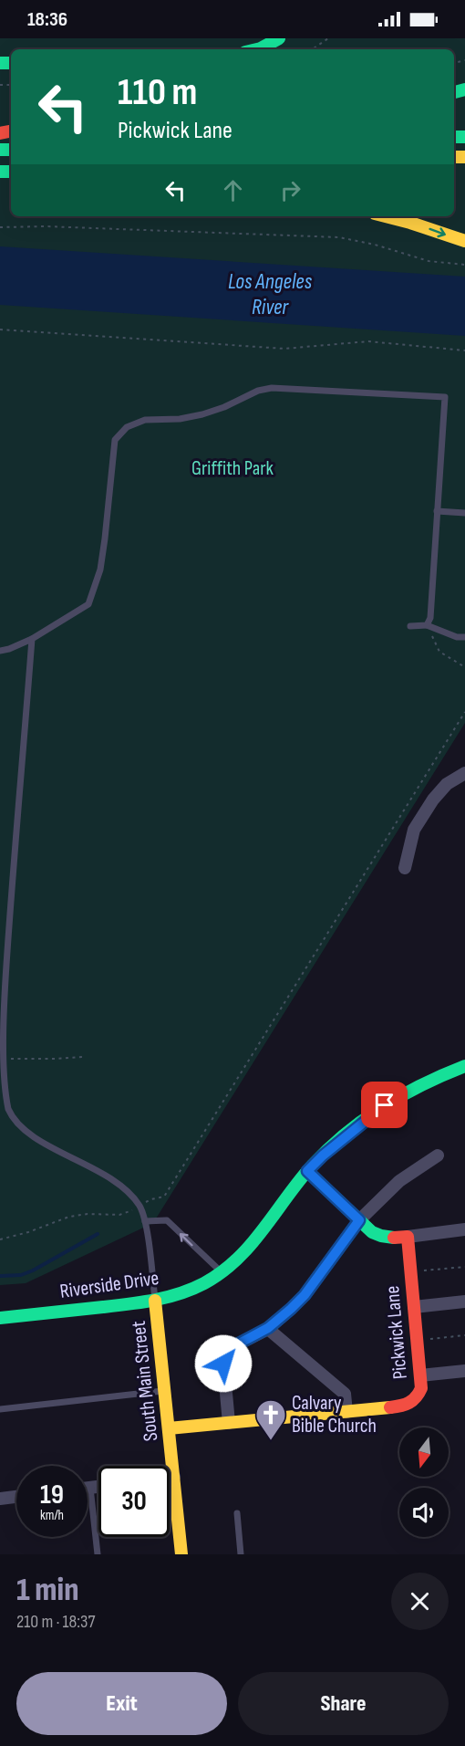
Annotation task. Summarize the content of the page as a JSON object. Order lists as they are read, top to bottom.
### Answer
{
  "streets": {
    "main road": ["Riverside Drive", "Pickwick Lane", "South Main Street"]
  },
  "crossings": [
    ["Riverside Drive", "South Main Street"],
    ["Pickwick Lane", "South Main Street"]
  ],
  "water": ["Los Angeles River"],
  "parks": ["Griffith Park"],
  "places": {
    "church": ["Calvary Bible Church"]
  },
  "north": "bottom",
  "page": {
    "status": "18:36",
    "turn": ["110 m", "Pickwick Lane"],
    "speed": "19 km/h",
    "limit": "30",
    "heading": ["1 min", "210 m · 18:37"],
    "buttons": ["Exit", "Share"]
  }
}
